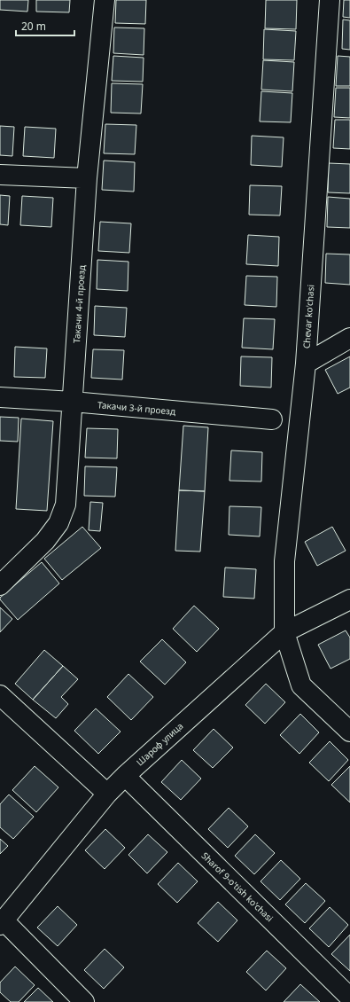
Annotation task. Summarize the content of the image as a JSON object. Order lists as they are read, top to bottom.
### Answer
{
  "streets": {
    "street": [
      "Такачи 4-й проезд",
      "Chevar ko'chasi",
      "Такачи 3-й проезд",
      "Шароф улица",
      "Sharof 9-o'tish ko'chasi"
    ]
  },
  "crossings": [
    ["Такачи 4-й проезд", "Такачи 3-й проезд"],
    ["Chevar ko'chasi", "Шароф улица"],
    ["Шароф улица", "Sharof 9-o'tish ko'chasi"]
  ],
  "scale_bar": "20 m"
}
